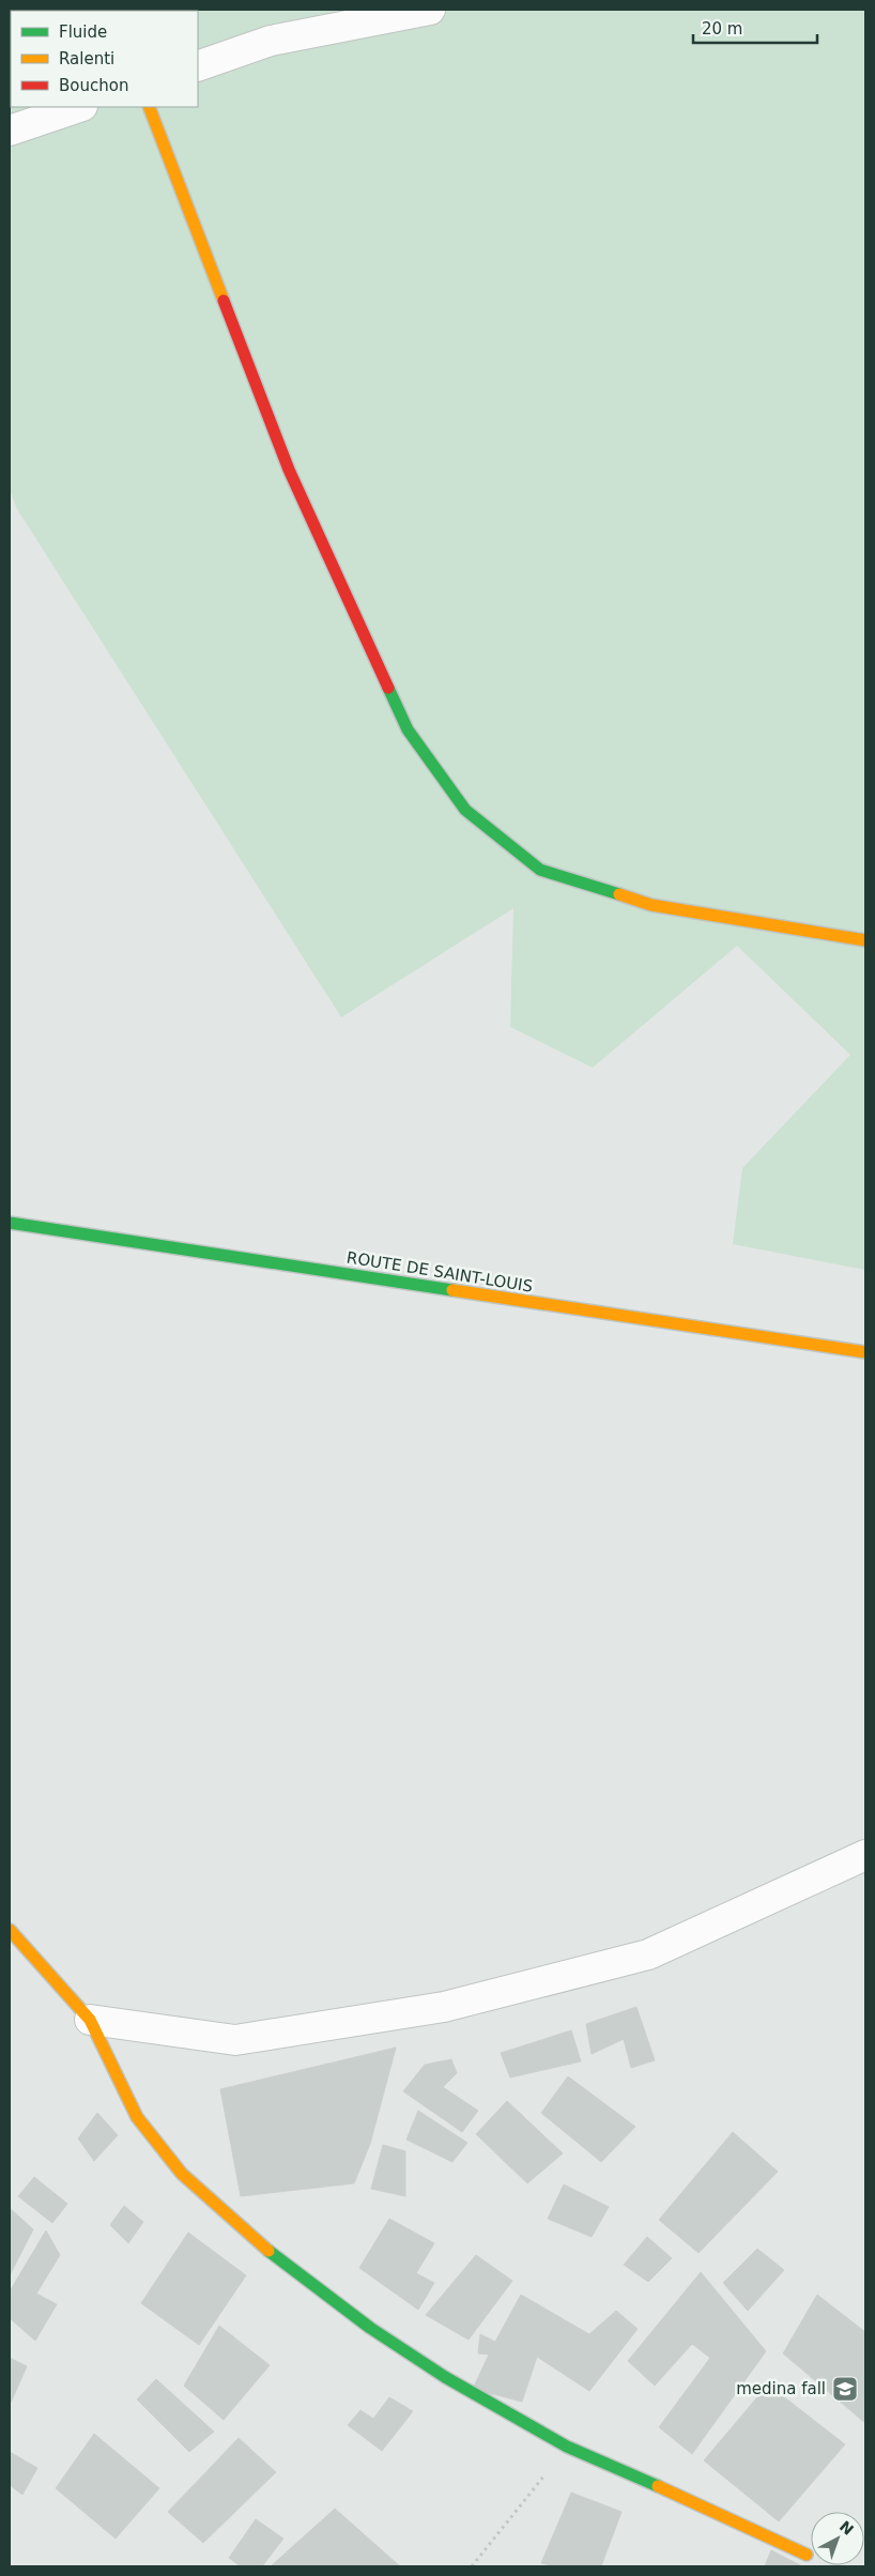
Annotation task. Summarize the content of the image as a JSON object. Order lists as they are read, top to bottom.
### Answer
{
  "streets": {
    "street": ["ROUTE DE SAINT-LOUIS"]
  },
  "places": {
    "school or university": ["medina fall"]
  },
  "legend": ["Fluide", "Ralenti", "Bouchon"],
  "scale_bar": "20 m",
  "north": "top right"
}
